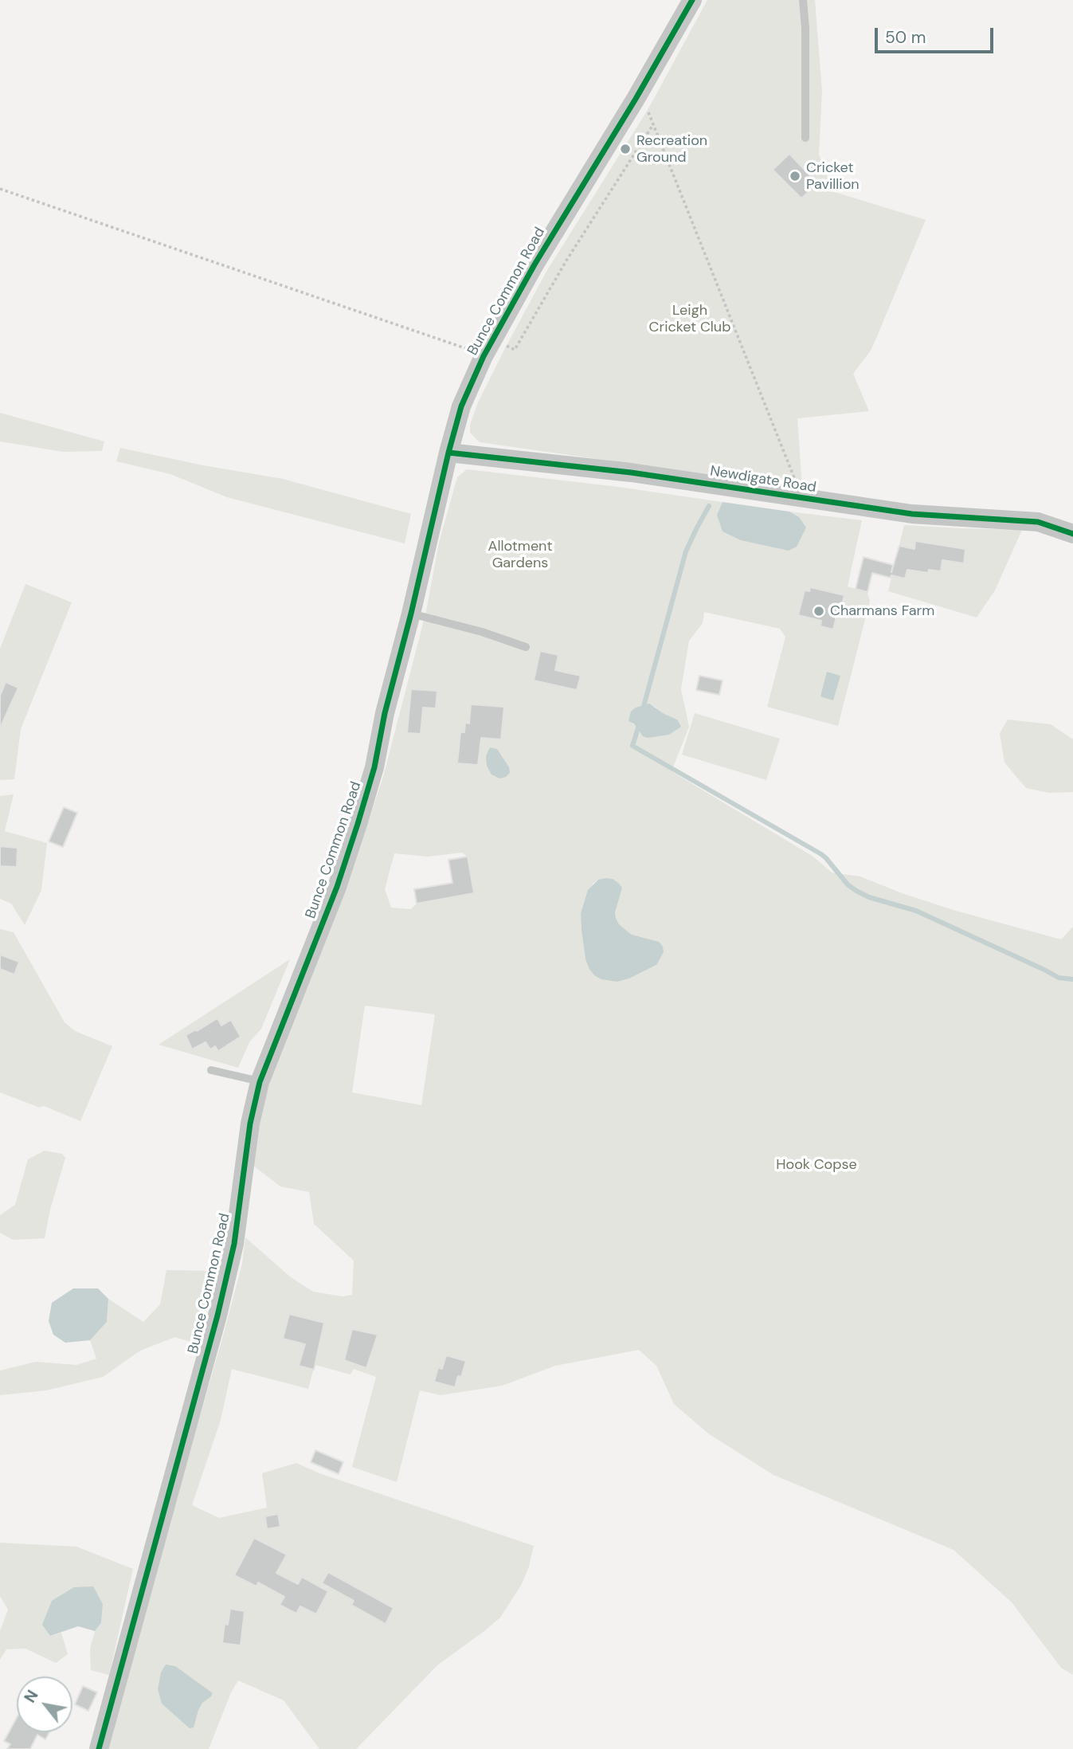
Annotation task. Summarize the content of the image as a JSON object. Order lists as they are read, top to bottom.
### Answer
{
  "streets": {
    "street": ["Bunce Common Road", "Newdigate Road"]
  },
  "crossings": [
    ["Bunce Common Road", "Newdigate Road"]
  ],
  "parks": ["Leigh Cricket Club", "Allotment Gardens", "Hook Copse"],
  "places": ["Recreation Ground", "Cricket Pavillion", "Charmans Farm"],
  "scale_bar": "50 m",
  "north": "top left"
}
